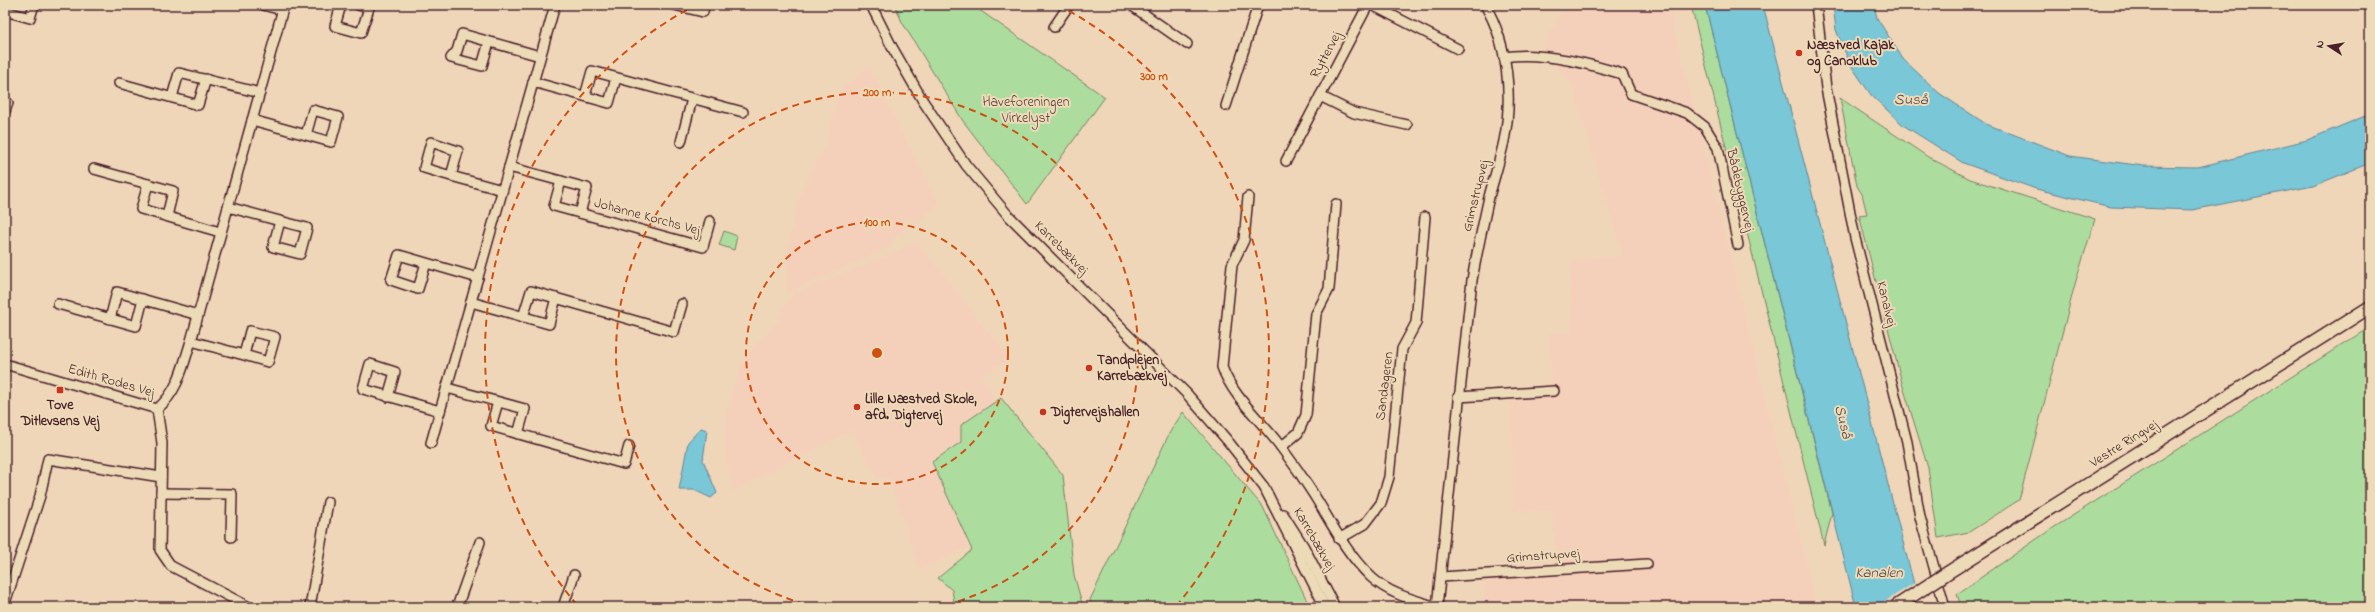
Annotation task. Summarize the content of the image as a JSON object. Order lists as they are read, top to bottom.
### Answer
{
  "streets": {
    "main road": ["Vestre Ringvej"],
    "street": [
      "Ryttervej",
      "Bådebyggervej",
      "Grimstrupvej",
      "Johanne Korchs Vej",
      "Karrebækvej",
      "Kanalvej",
      "Edith Rodes Vej",
      "Sandageren"
    ]
  },
  "crossings": [
    ["Bådebyggervej", "Grimstrupvej"]
  ],
  "water": ["Suså", "Kanalen"],
  "parks": ["Haveforeningen Virkelyst"],
  "places": {
    "other": [
      "Næstved Kajak og Canoklub",
      "Tandplejen Karrebækvej",
      "Lille Næstved Skole, afd. Digtervej",
      "Digtervejshallen"
    ],
    "transit": ["Tove Ditlevsens Vej"]
  },
  "north": "left",
  "rings": ["300 m", "200 m", "100 m"]
}
